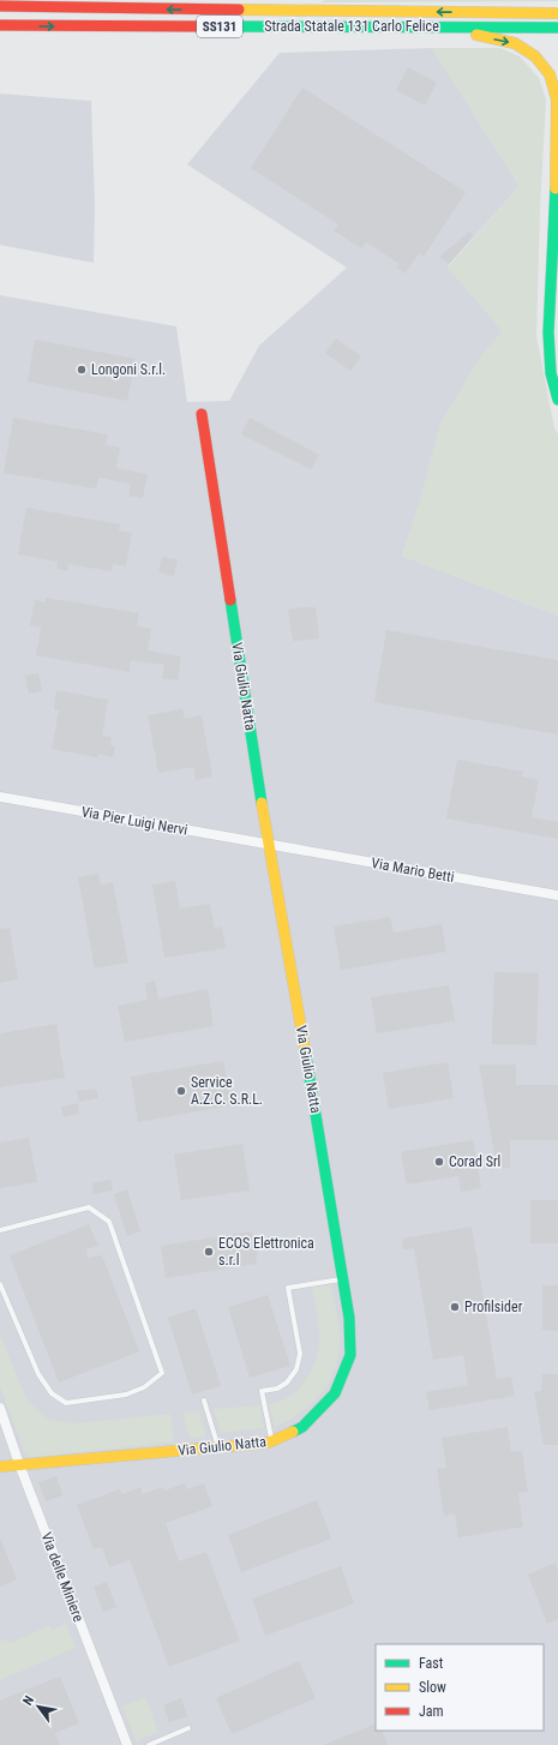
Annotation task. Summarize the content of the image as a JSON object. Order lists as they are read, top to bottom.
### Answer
{
  "streets": {
    "main road": ["SS131", "Strada Statale 131 Carlo Felice", "Via Giulio Natta"],
    "street": ["Via Pier Luigi Nervi", "Via Mario Betti", "Via delle Miniere"]
  },
  "crossings": [
    ["Via Giulio Natta", "Via Pier Luigi Nervi"],
    ["Via Giulio Natta", "Via Mario Betti"],
    ["Via Giulio Natta", "Via delle Miniere"],
    ["Via Pier Luigi Nervi", "Via Mario Betti"]
  ],
  "places": [
    "Longoni S.r.l.",
    "Service A.Z.C. S.R.L.",
    "Corad Srl",
    "ECOS Elettronica s.r.l",
    "Profilsider"
  ],
  "legend": ["Fast", "Slow", "Jam"],
  "north": "top left"
}
